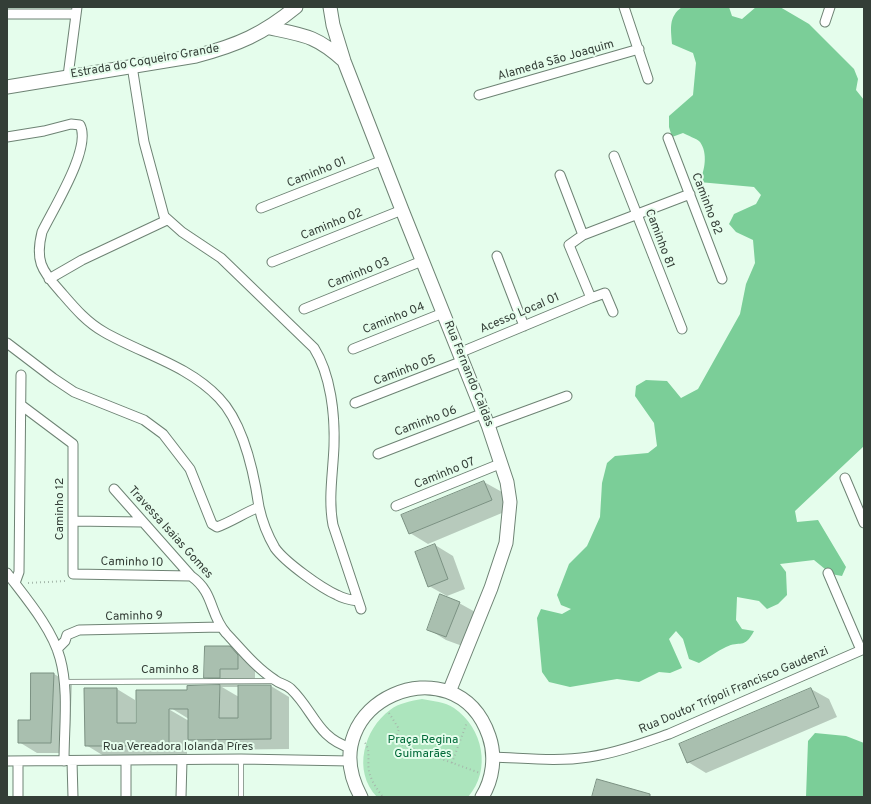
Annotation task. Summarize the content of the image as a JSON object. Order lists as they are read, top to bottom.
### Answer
{
  "streets": {
    "street": [
      "Alameda São Joaquim",
      "Estrada do Coqueiro Grande",
      "Caminho 01",
      "Caminho 82",
      "Caminho 02",
      "Caminho 81",
      "Caminho 03",
      "Acesso Local 01",
      "Caminho 04",
      "Caminho 05",
      "Rua Fernando Caldas",
      "Caminho 06",
      "Caminho 07",
      "Caminho 12",
      "Travessa Isaias Gomes",
      "Caminho 10",
      "Caminho 9",
      "Rua Doutor Trípoli Francisco Gaudenzi",
      "Rua Vereadora Iolanda Píres"
    ],
    "lane": ["Caminho 8"]
  },
  "crossings": [
    ["Estrada do Coqueiro Grande", "Rua Fernando Caldas"],
    ["Caminho 01", "Rua Fernando Caldas"],
    ["Caminho 02", "Rua Fernando Caldas"],
    ["Caminho 03", "Rua Fernando Caldas"],
    ["Acesso Local 01", "Caminho 05"],
    ["Acesso Local 01", "Rua Fernando Caldas"],
    ["Caminho 04", "Rua Fernando Caldas"],
    ["Caminho 05", "Rua Fernando Caldas"],
    ["Rua Fernando Caldas", "Caminho 06"],
    ["Rua Fernando Caldas", "Caminho 07"],
    ["Caminho 12", "Caminho 10"],
    ["Travessa Isaias Gomes", "Caminho 10"],
    ["Travessa Isaias Gomes", "Caminho 9"],
    ["Travessa Isaias Gomes", "Caminho 8"]
  ],
  "parks": ["Praça Regina Guimarães"]
}
